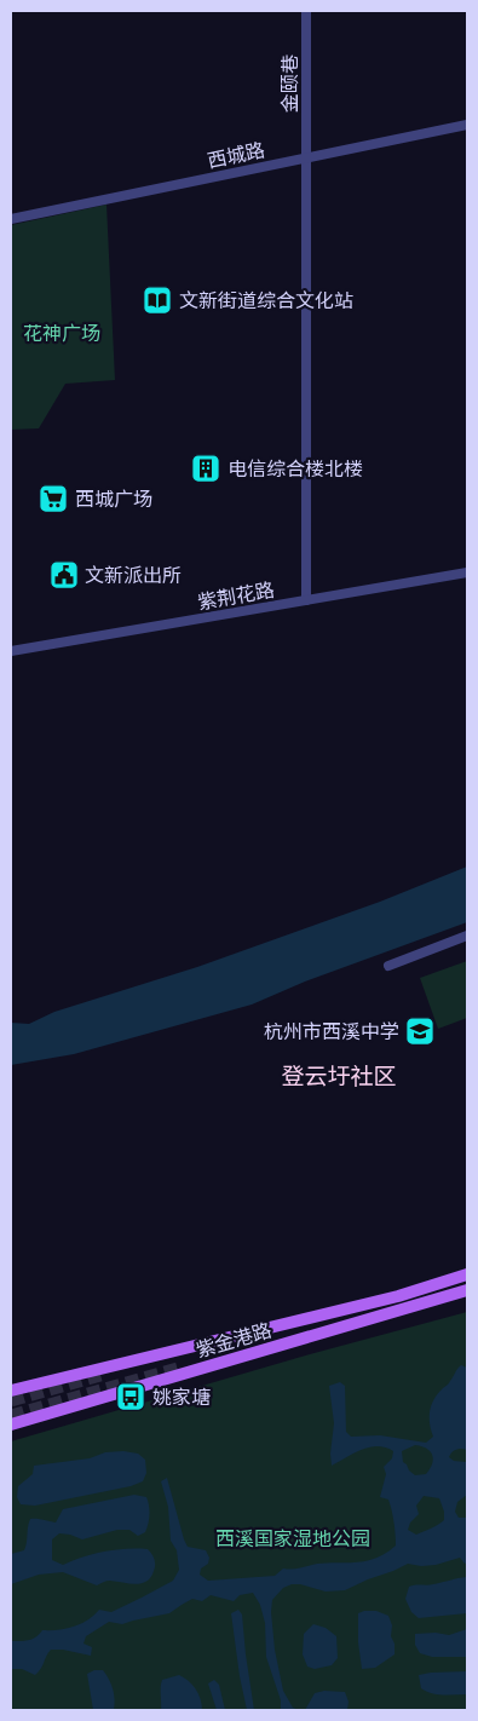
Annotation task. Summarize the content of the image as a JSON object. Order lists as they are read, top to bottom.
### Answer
{
  "streets": {
    "main road": ["紫金港路"],
    "street": ["金颐巷", "西城路", "紫荆花路"]
  },
  "crossings": [
    ["金颐巷", "西城路"],
    ["金颐巷", "紫荆花路"]
  ],
  "districts": ["登云圩社区"],
  "parks": ["花神广场", "西溪国家湿地公园"],
  "places": {
    "library": ["文新街道综合文化站"],
    "building": ["电信综合楼北楼"],
    "supermarket": ["西城广场"],
    "public building": ["文新派出所"],
    "school or university": ["杭州市西溪中学"],
    "bus stop": ["姚家塘"]
  }
}
